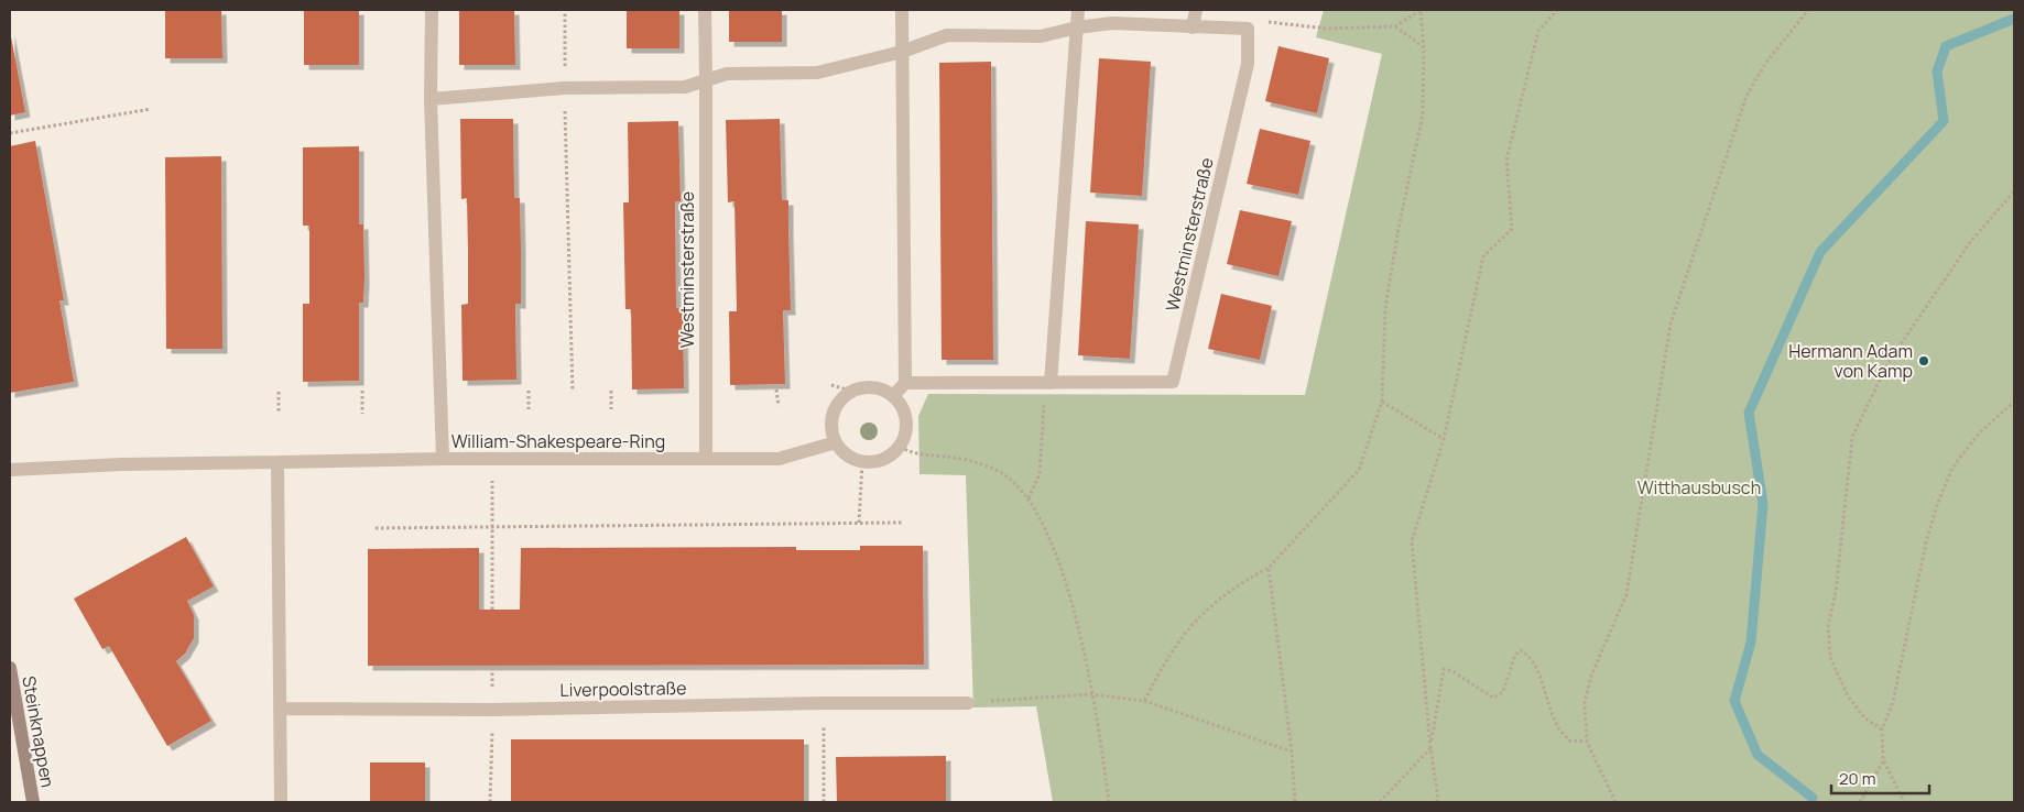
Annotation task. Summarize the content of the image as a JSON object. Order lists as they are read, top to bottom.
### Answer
{
  "streets": {
    "street": [
      "Westminsterstraße",
      "William-Shakespeare-Ring",
      "Liverpoolstraße",
      "Steinknappen"
    ]
  },
  "crossings": [
    ["Westminsterstraße", "William-Shakespeare-Ring"]
  ],
  "parks": ["Witthausbusch"],
  "places": ["Hermann Adam von Kamp"],
  "scale_bar": "20 m"
}
